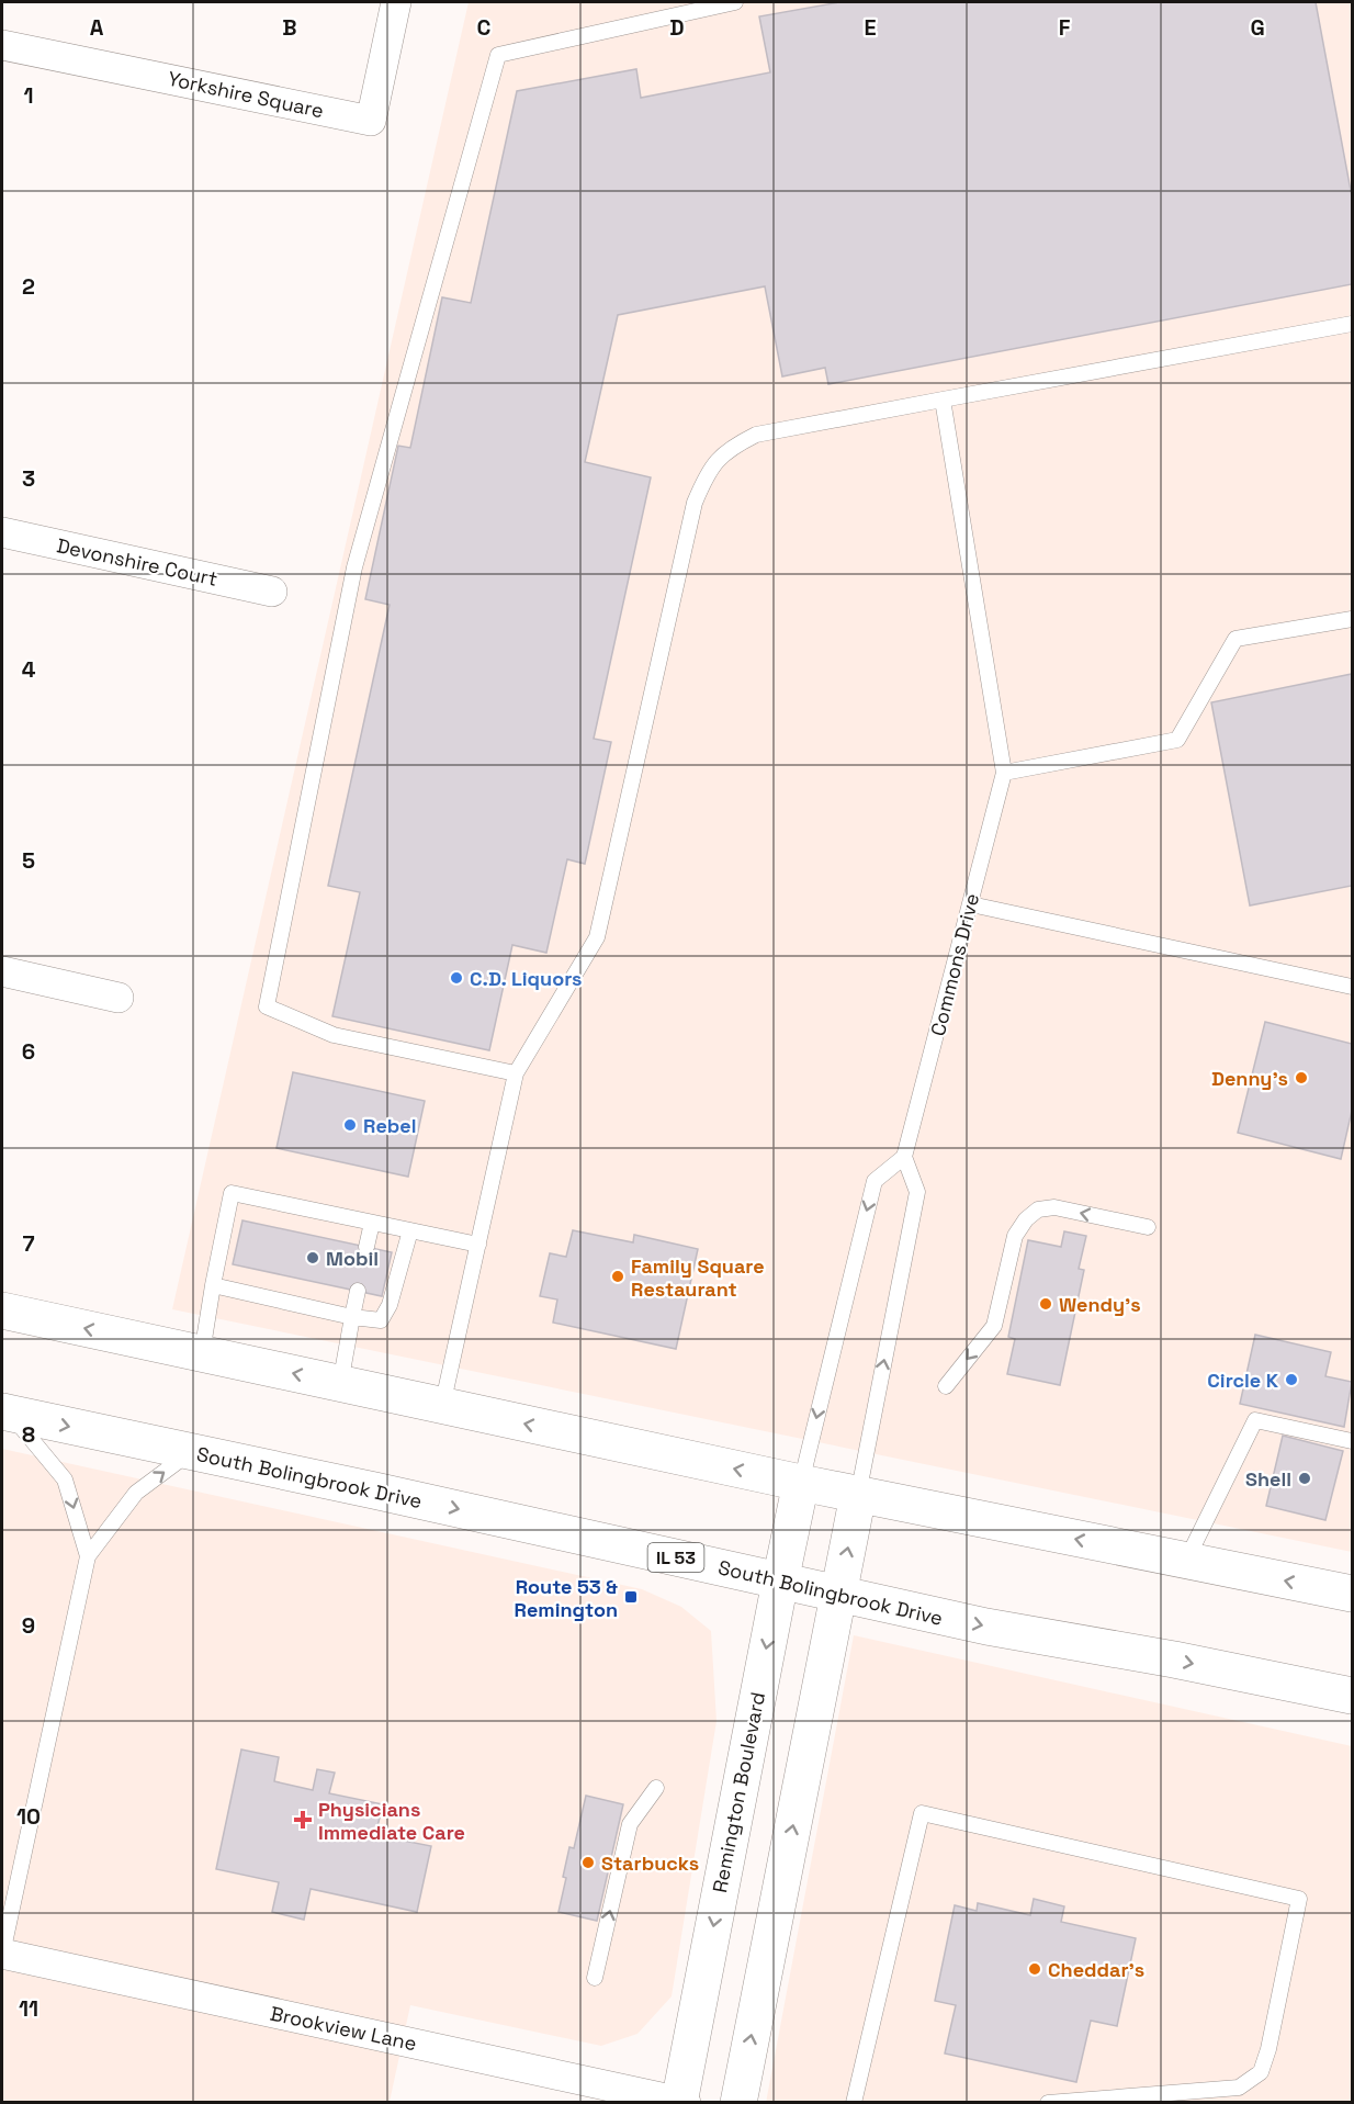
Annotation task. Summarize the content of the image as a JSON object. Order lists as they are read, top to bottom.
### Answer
{
  "streets": {
    "main road": ["South Bolingbrook Drive", "IL 53", "Remington Boulevard"],
    "street": ["Yorkshire Square", "Devonshire Court", "Brookview Lane"],
    "lane": ["Commons Drive"]
  },
  "crossings": [
    ["South Bolingbrook Drive", "Remington Boulevard"],
    ["Remington Boulevard", "Brookview Lane"]
  ],
  "places": {
    "other": [
      "C.D. Liquors",
      "Denny's",
      "Rebel",
      "Mobil",
      "Family Square Restaurant",
      "Wendy's",
      "Circle K",
      "Shell",
      "Starbucks",
      "Cheddar's"
    ],
    "transit": ["Route 53 & Remington"],
    "health": ["Physicians Immediate Care"]
  },
  "grid": {
    "columns": [
      "A",
      "B",
      "C",
      "D",
      "E",
      "F",
      "G"
    ],
    "rows": [
      "1",
      "2",
      "3",
      "4",
      "5",
      "6",
      "7",
      "8",
      "9",
      "10",
      "11"
    ]
  }
}
